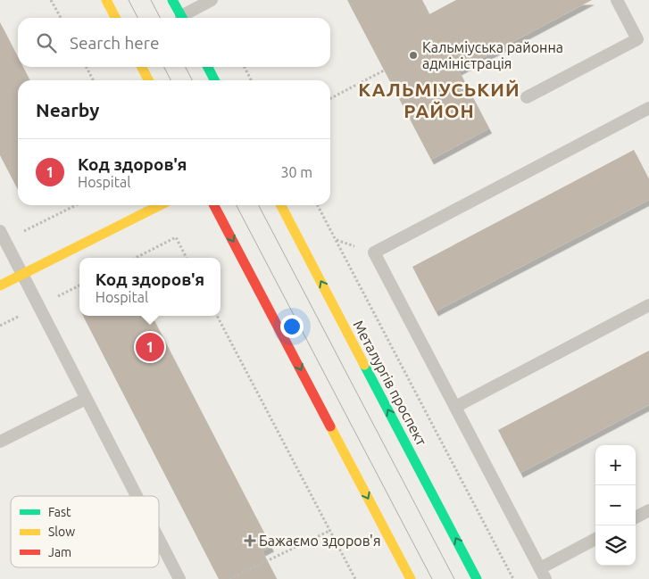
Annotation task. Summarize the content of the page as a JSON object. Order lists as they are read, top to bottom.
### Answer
{
  "streets": {
    "main road": ["Металургів проспект"]
  },
  "districts": ["КАЛЬМІУСЬКИЙ РАЙОН"],
  "places": {
    "other": ["Кальміуська районна адміністрація"],
    "health": ["Бажаємо здоров'я"]
  },
  "legend": ["Fast", "Slow", "Jam"],
  "page": {
    "search": "Search here",
    "heading": "Nearby",
    "list": [
      {
        "mark": "1",
        "name": "Код здоров'я",
        "note": "Hospital",
        "value": "30 m"
      }
    ],
    "popup": ["Код здоров'я", "Hospital"],
    "pins": "1",
    "map_buttons": ["+", "−"]
  }
}
